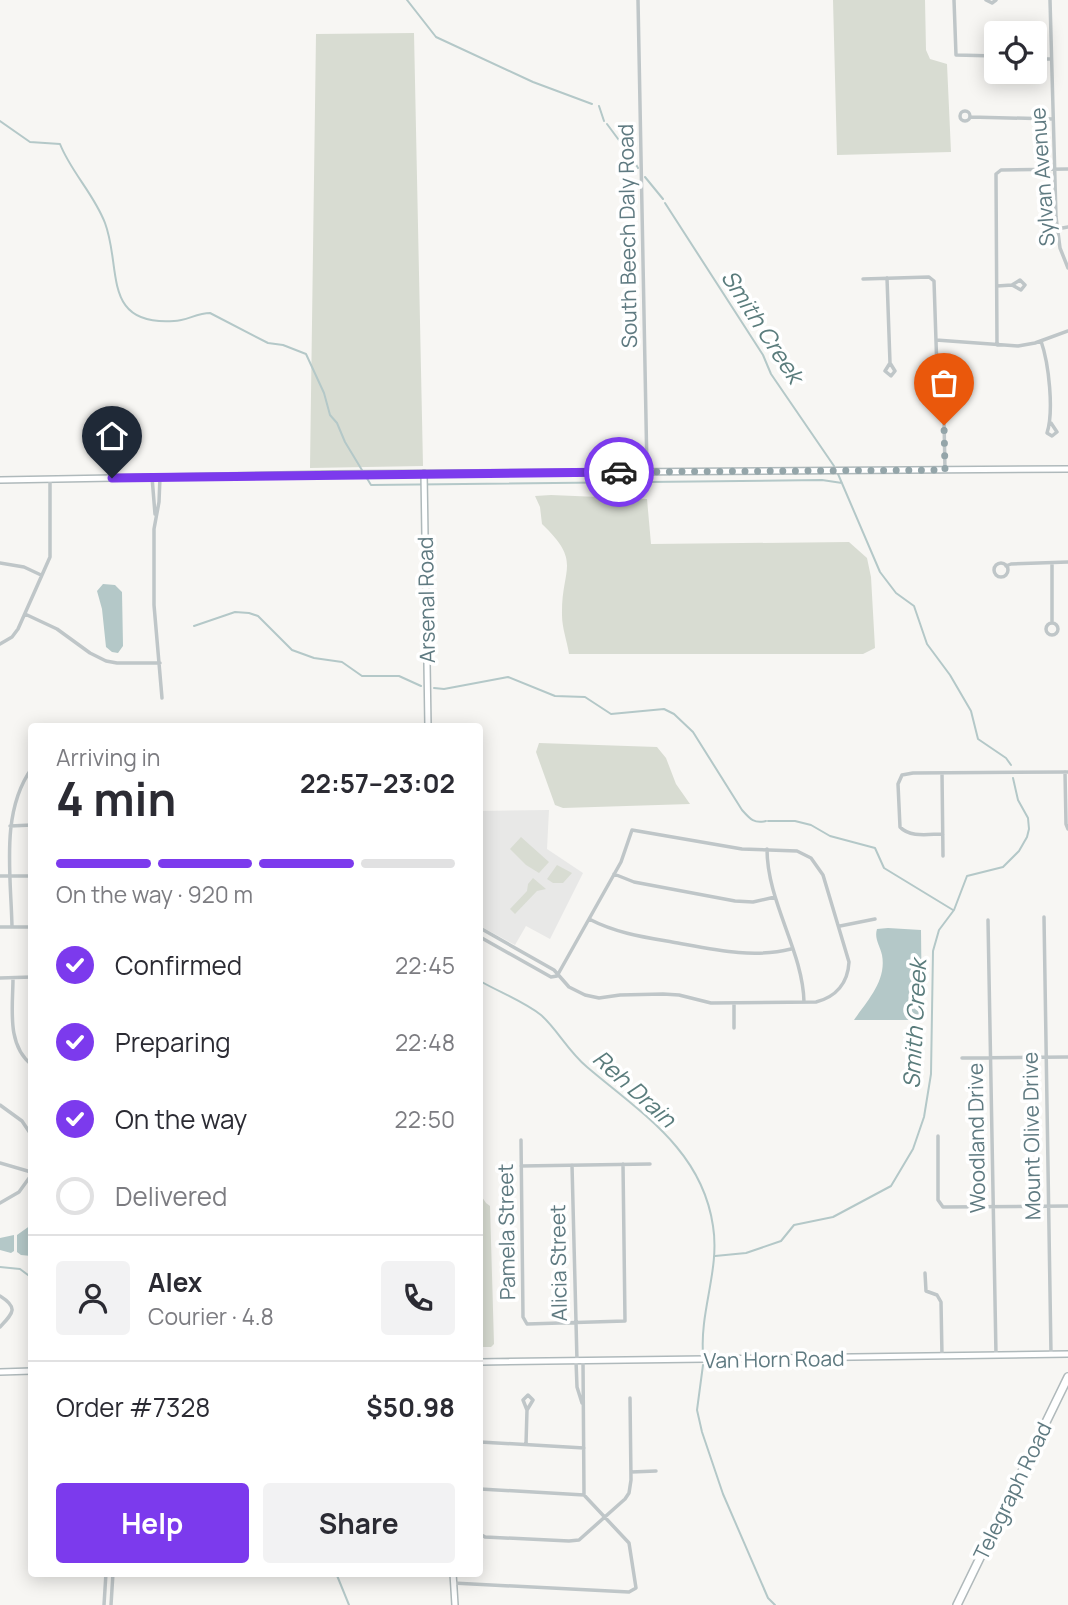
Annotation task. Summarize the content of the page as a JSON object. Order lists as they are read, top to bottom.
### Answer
{
  "streets": {
    "main road": ["Telegraph Road"],
    "street": [
      "Sylvan Avenue",
      "South Beech Daly Road",
      "Arsenal Road",
      "Mount Olive Drive",
      "Woodland Drive",
      "Pamela Street",
      "Alicia Street",
      "Van Horn Road"
    ]
  },
  "crossings": [
    ["Mount Olive Drive", "Van Horn Road"],
    ["Woodland Drive", "Van Horn Road"],
    ["Pamela Street", "Alicia Street"],
    ["Alicia Street", "Van Horn Road"]
  ],
  "water": ["Smith Creek", "Reh Drain"],
  "page": {
    "heading": ["4 min", "Arriving in", "22:57–23:02"],
    "panel": [
      "Alex",
      "Courier · 4.8",
      "Order #7328",
      "$50.98"
    ],
    "bar": "On the way · 920 m",
    "list": [
      ["Confirmed", "22:45"],
      ["Preparing", "22:48"],
      ["On the way", "22:50"],
      "Delivered"
    ],
    "buttons": ["Help", "Share"]
  }
}
